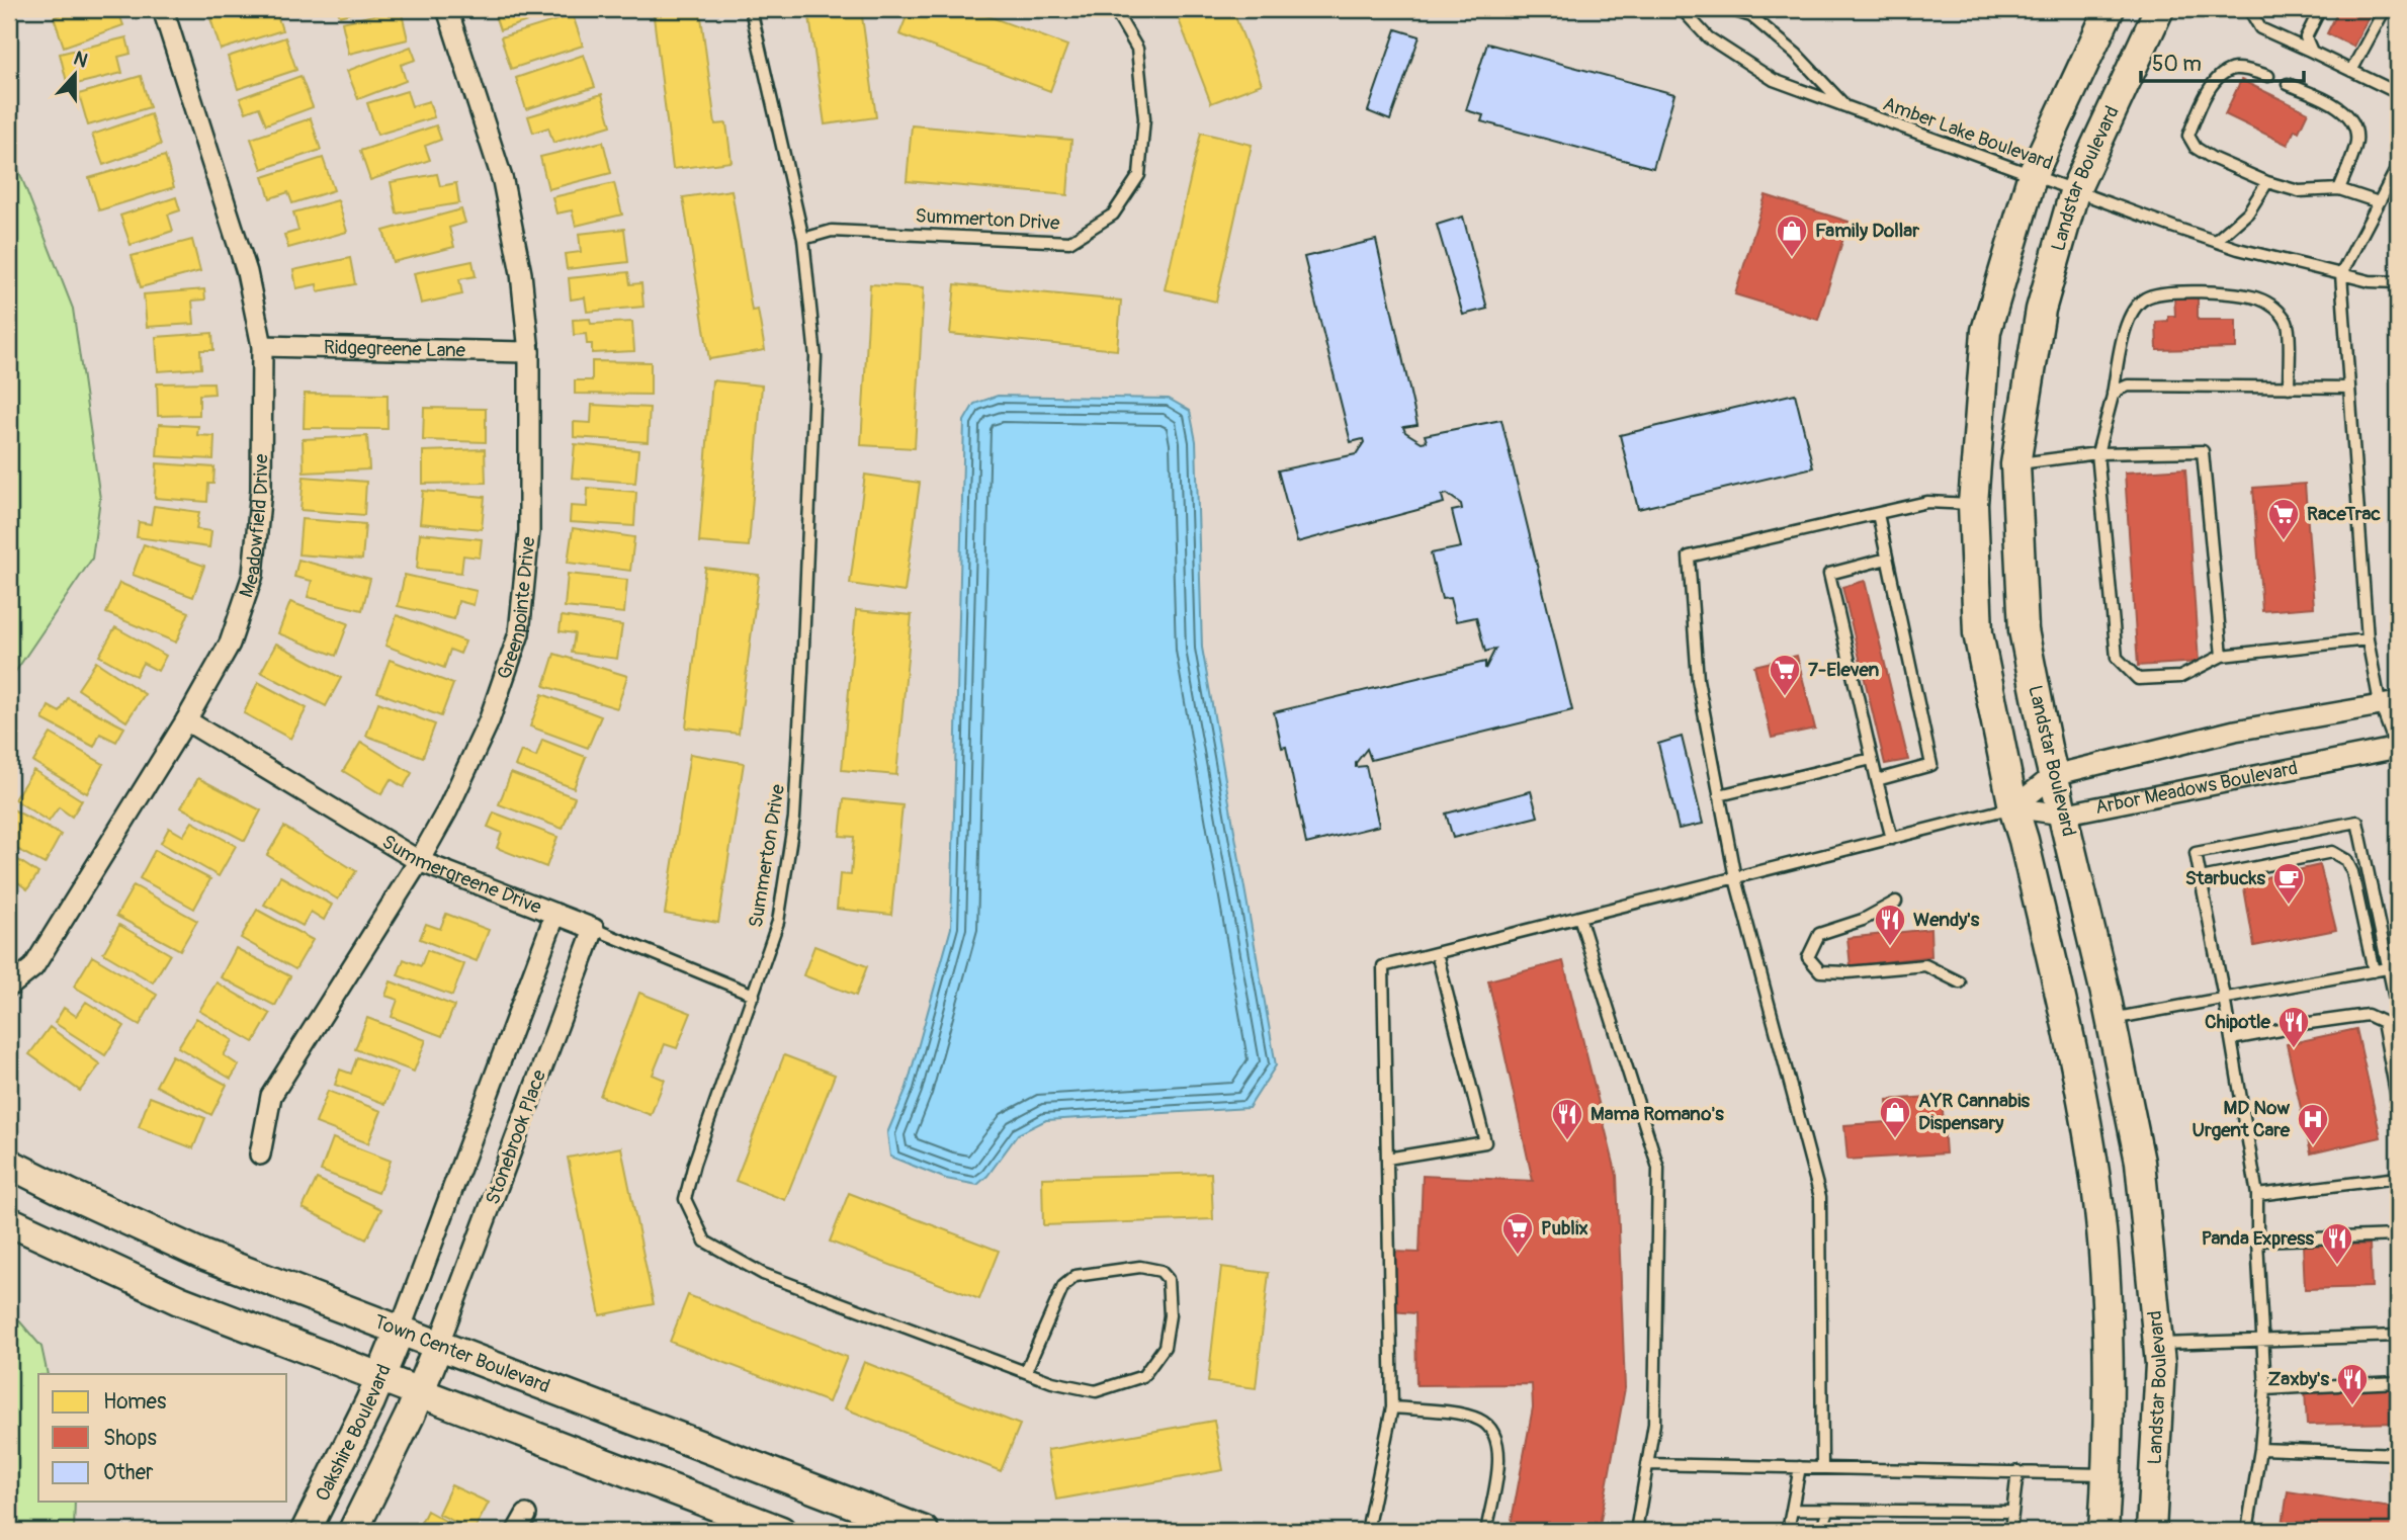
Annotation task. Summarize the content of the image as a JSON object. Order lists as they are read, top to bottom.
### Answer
{
  "streets": {
    "main road": ["Landstar Boulevard", "Town Center Boulevard", "Oakshire Boulevard"],
    "street": [
      "Ridgegreene Lane",
      "Meadowfield Drive",
      "Greenpointe Drive",
      "Arbor Meadows Boulevard",
      "Summergreene Drive",
      "Stonebrook Place"
    ],
    "lane": ["Amber Lake Boulevard", "Summerton Drive"]
  },
  "crossings": [
    ["Amber Lake Boulevard", "Landstar Boulevard"],
    ["Landstar Boulevard", "Arbor Meadows Boulevard"],
    ["Summerton Drive", "Summergreene Drive"],
    ["Ridgegreene Lane", "Meadowfield Drive"],
    ["Ridgegreene Lane", "Greenpointe Drive"],
    ["Meadowfield Drive", "Summergreene Drive"],
    ["Greenpointe Drive", "Summergreene Drive"],
    ["Summergreene Drive", "Stonebrook Place"],
    ["Stonebrook Place", "Town Center Boulevard"],
    ["Stonebrook Place", "Oakshire Boulevard"],
    ["Town Center Boulevard", "Oakshire Boulevard"]
  ],
  "places": {
    "shop": ["Family Dollar", "AYR Cannabis Dispensary"],
    "supermarket": ["RaceTrac", "7-Eleven", "Publix"],
    "cafe": ["Starbucks"],
    "restaurant": [
      "Wendy's",
      "Chipotle",
      "Mama Romano's",
      "Panda Express",
      "Zaxby's"
    ],
    "hospital": ["MD Now Urgent Care"]
  },
  "legend": ["Homes", "Shops", "Other"],
  "scale_bar": "50 m",
  "north": "top"
}
